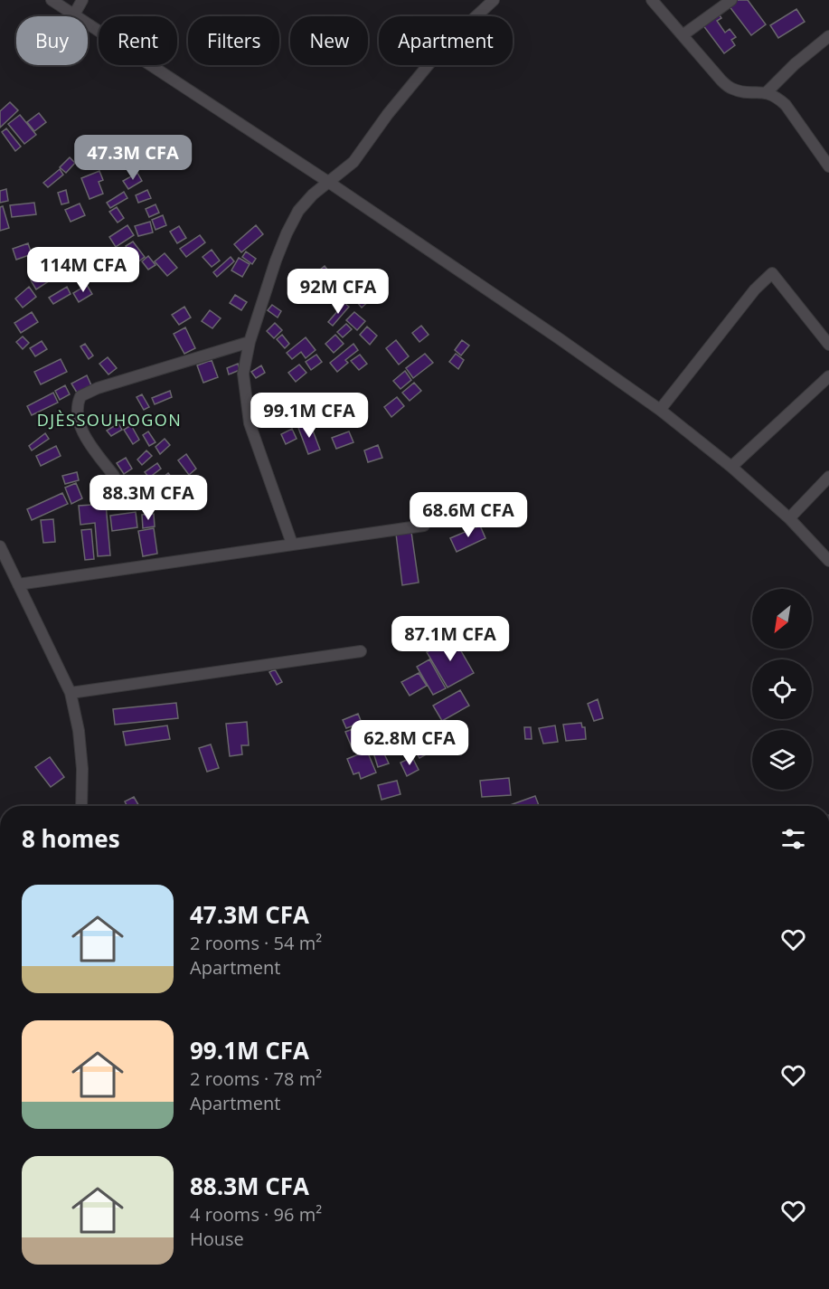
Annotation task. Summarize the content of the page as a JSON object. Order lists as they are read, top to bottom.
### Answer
{
  "districts": ["DJÈSSOUHOGON"],
  "north": "bottom left",
  "page": {
    "chip": [
      "Buy",
      "Rent",
      "Filters",
      "New",
      "Apartment"
    ],
    "price": [
      "47.3M CFA",
      "114M CFA",
      "92M CFA",
      "99.1M CFA",
      "88.3M CFA",
      "68.6M CFA",
      "87.1M CFA",
      "62.8M CFA"
    ],
    "heading": "8 homes",
    "list": [
      {
        "name": "47.3M CFA",
        "note": "2 rooms · 54 m² · Apartment"
      },
      {
        "name": "99.1M CFA",
        "note": "2 rooms · 78 m² · Apartment"
      },
      {
        "name": "88.3M CFA",
        "note": "4 rooms · 96 m² · House"
      }
    ]
  }
}
